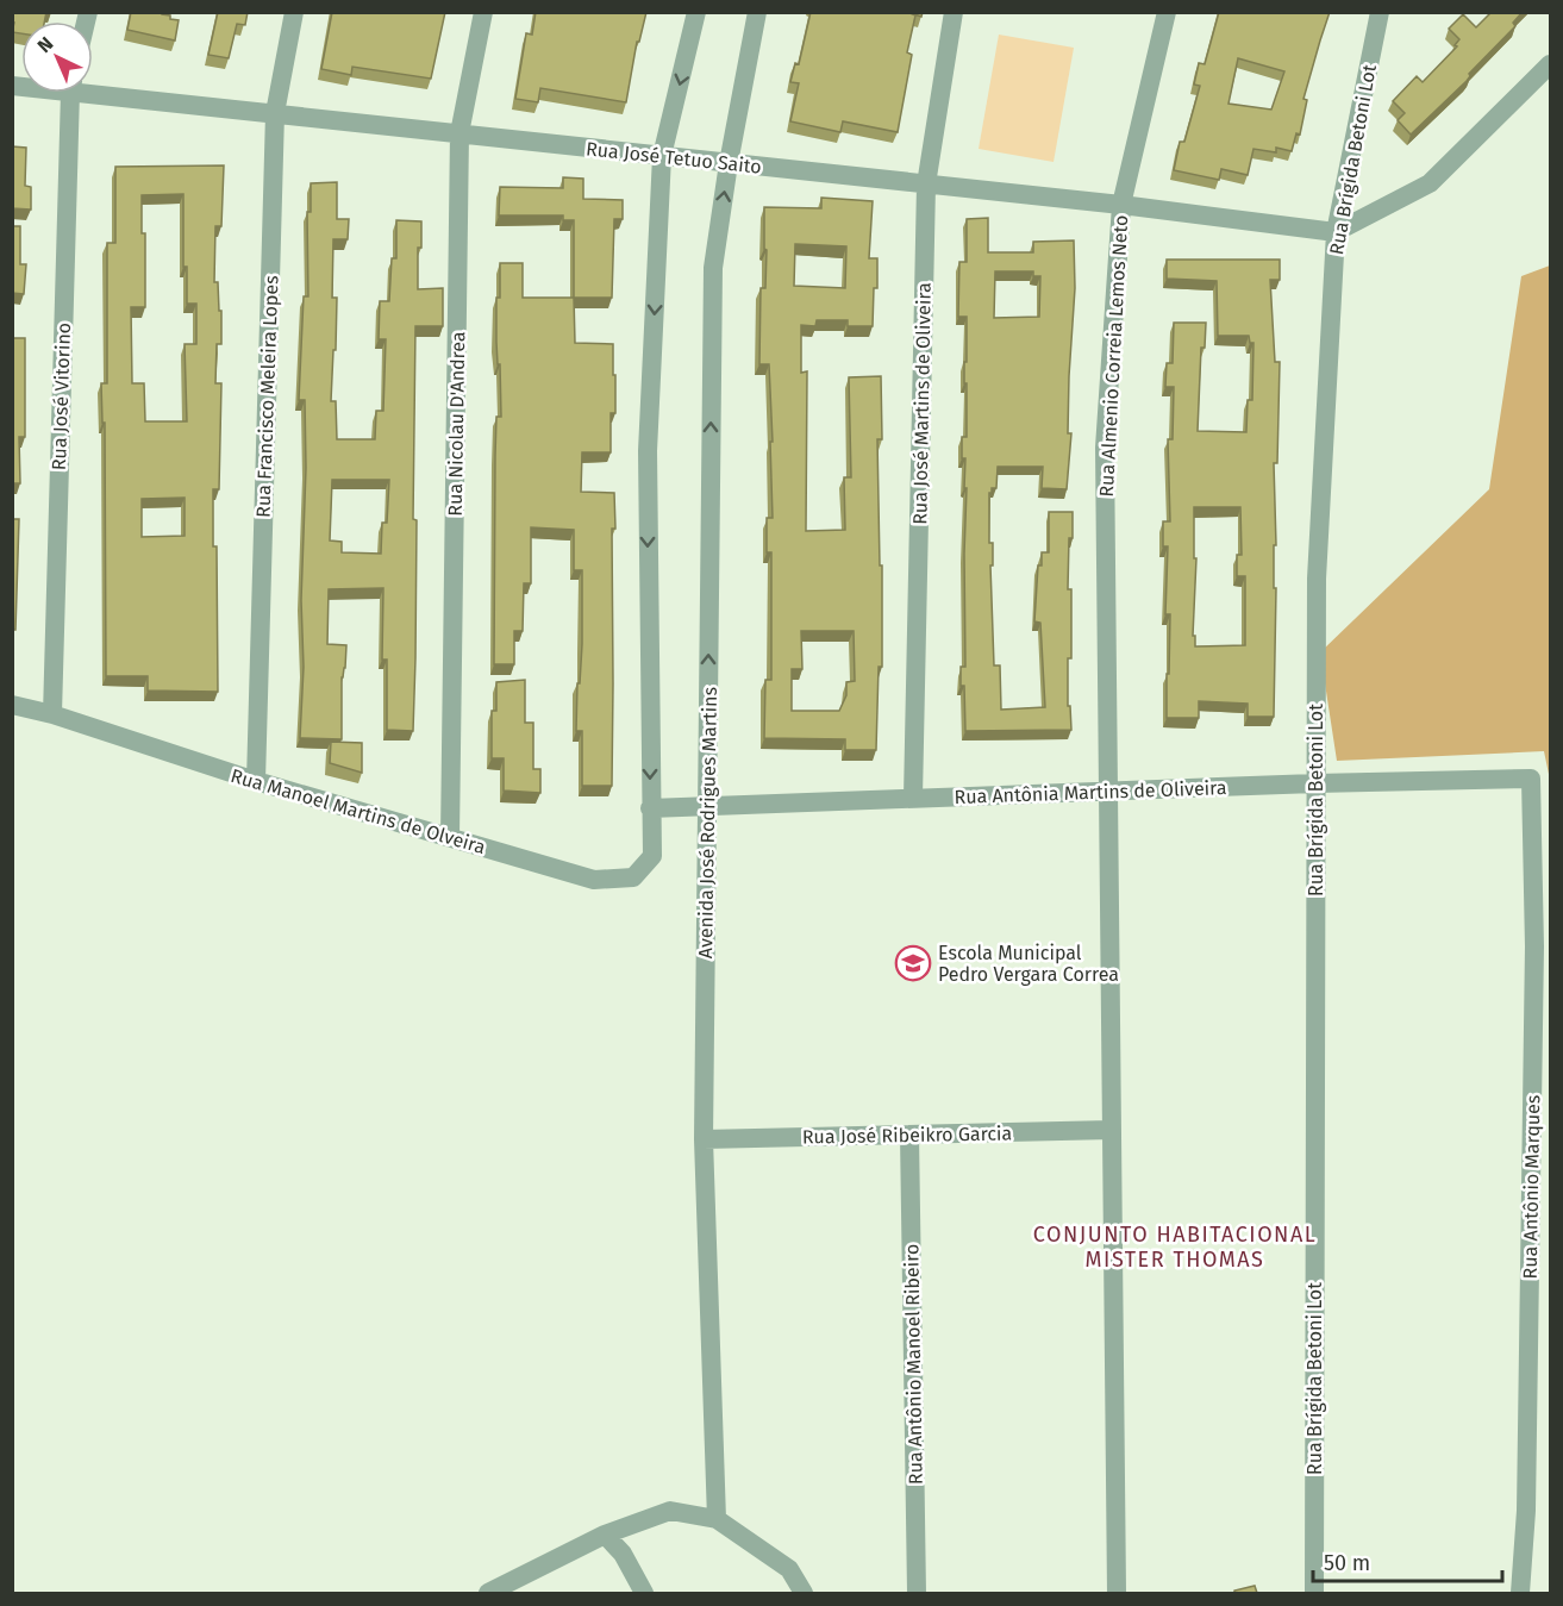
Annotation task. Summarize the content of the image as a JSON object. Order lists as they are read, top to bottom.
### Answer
{
  "streets": {
    "street": [
      "Rua José Tetuo Saito",
      "Rua Brígida Betoni Lot",
      "Rua Almenio Correia Lemos Neto",
      "Rua José Vitorino",
      "Rua Francisco Meleira Lopes",
      "Rua José Martins de Oliveira",
      "Rua Nicolau D'Andrea",
      "Rua Antônia Martins de Oliveira",
      "Rua Manoel Martins de Olveira",
      "Avenida José Rodrigues Martins",
      "Rua José Ribeikro Garcia",
      "Rua Antônio Marques",
      "Rua Antônio Manoel Ribeiro"
    ]
  },
  "crossings": [
    ["Rua José Tetuo Saito", "Rua Brígida Betoni Lot"],
    ["Rua José Tetuo Saito", "Rua Almenio Correia Lemos Neto"],
    ["Rua José Tetuo Saito", "Rua Francisco Meleira Lopes"],
    ["Rua José Tetuo Saito", "Rua José Martins de Oliveira"],
    ["Rua José Tetuo Saito", "Rua Nicolau D'Andrea"],
    ["Rua José Tetuo Saito", "Avenida José Rodrigues Martins"],
    ["Rua Brígida Betoni Lot", "Rua Antônia Martins de Oliveira"],
    ["Rua Almenio Correia Lemos Neto", "Rua Antônia Martins de Oliveira"],
    ["Rua Almenio Correia Lemos Neto", "Rua José Ribeikro Garcia"],
    ["Rua José Vitorino", "Rua Manoel Martins de Olveira"],
    ["Rua Francisco Meleira Lopes", "Rua Manoel Martins de Olveira"],
    ["Rua José Martins de Oliveira", "Rua Antônia Martins de Oliveira"],
    ["Rua Nicolau D'Andrea", "Rua Manoel Martins de Olveira"],
    ["Rua Antônia Martins de Oliveira", "Rua Manoel Martins de Olveira"],
    ["Rua Antônia Martins de Oliveira", "Avenida José Rodrigues Martins"],
    ["Rua Antônia Martins de Oliveira", "Rua Antônio Marques"],
    ["Avenida José Rodrigues Martins", "Rua José Ribeikro Garcia"],
    ["Rua José Ribeikro Garcia", "Rua Antônio Manoel Ribeiro"]
  ],
  "districts": ["CONJUNTO HABITACIONAL MISTER THOMAS"],
  "places": {
    "school or university": ["Escola Municipal Pedro Vergara Correa"]
  },
  "scale_bar": "50 m",
  "north": "top left"
}
